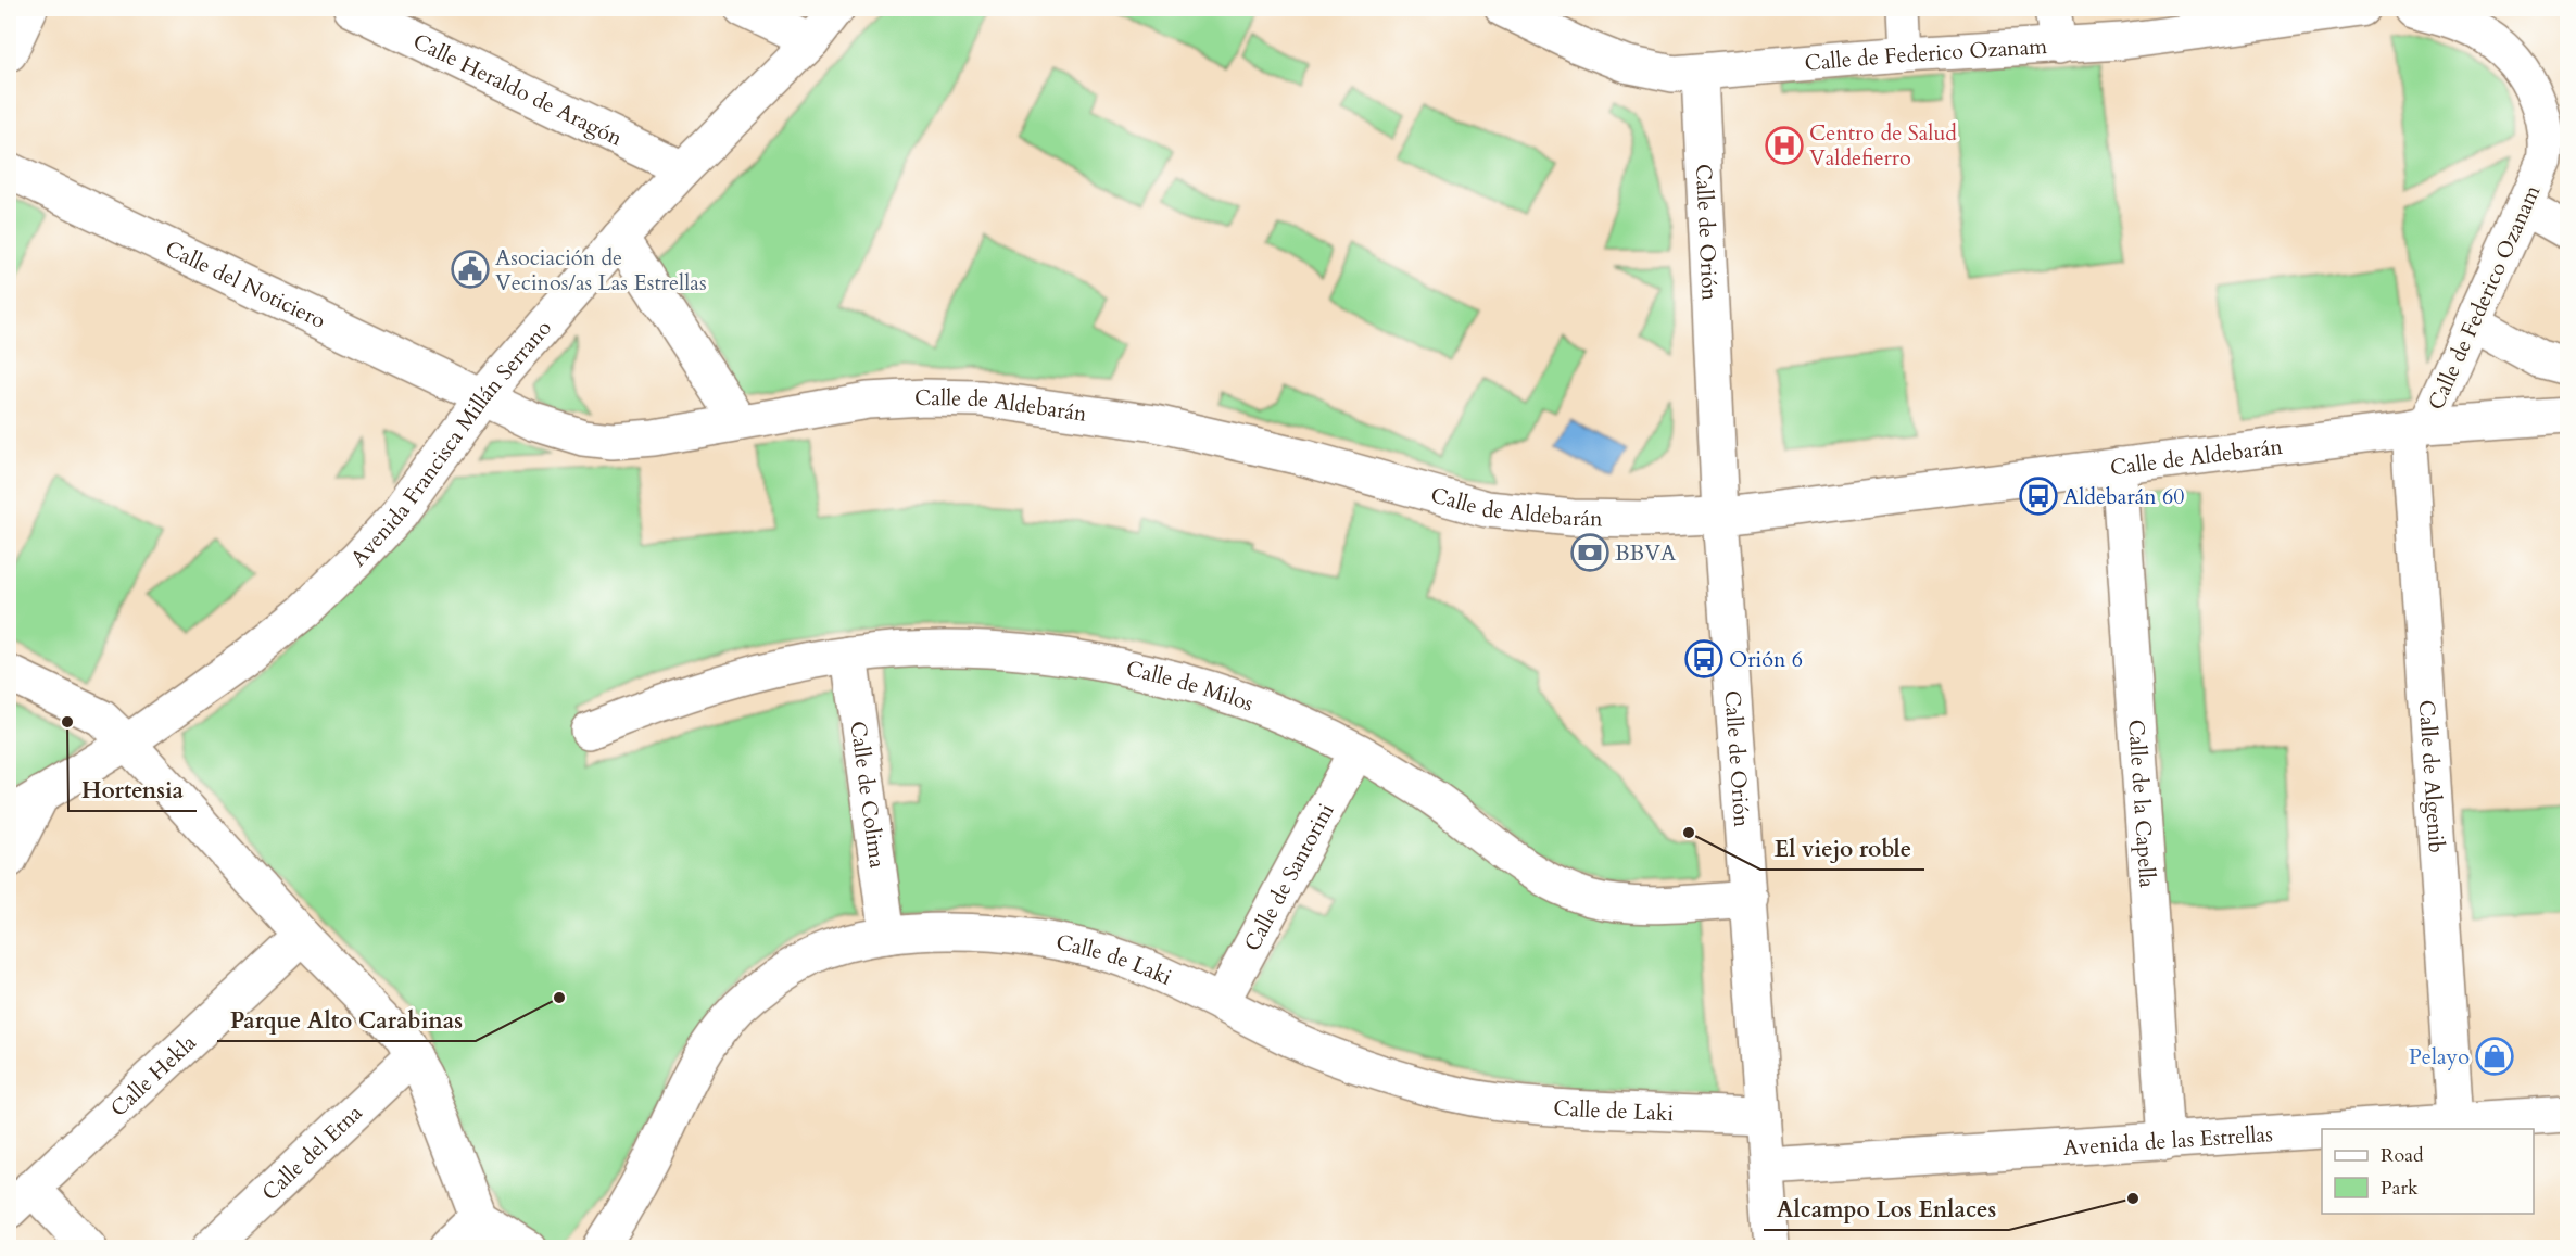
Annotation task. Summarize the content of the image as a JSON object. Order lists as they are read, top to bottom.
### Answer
{
  "streets": {
    "street": [
      "Calle de Federico Ozanam",
      "Calle Heraldo de Aragón",
      "Calle de Orión",
      "Calle del Noticiero",
      "Calle de Aldebarán",
      "Avenida Francisca Millán Serrano",
      "Calle de Milos",
      "Calle de Algenib",
      "Calle de Colima",
      "Calle de la Capella",
      "Calle de Santorini",
      "Calle de Laki",
      "Calle Hekla",
      "Avenida de las Estrellas",
      "Calle del Etna"
    ]
  },
  "crossings": [
    ["Calle de Federico Ozanam", "Calle de Orión"],
    ["Calle de Federico Ozanam", "Calle de Aldebarán"],
    ["Calle de Federico Ozanam", "Calle de Algenib"],
    ["Calle Heraldo de Aragón", "Avenida Francisca Millán Serrano"],
    ["Calle de Orión", "Calle de Aldebarán"],
    ["Calle de Orión", "Calle de Milos"],
    ["Calle de Orión", "Calle de Laki"],
    ["Calle de Orión", "Avenida de las Estrellas"],
    ["Calle del Noticiero", "Calle de Aldebarán"],
    ["Calle del Noticiero", "Avenida Francisca Millán Serrano"],
    ["Calle de Aldebarán", "Avenida Francisca Millán Serrano"],
    ["Calle de Aldebarán", "Calle de Algenib"],
    ["Calle de Aldebarán", "Calle de la Capella"],
    ["Calle de Milos", "Calle de Colima"],
    ["Calle de Milos", "Calle de Santorini"],
    ["Calle de Algenib", "Avenida de las Estrellas"],
    ["Calle de Colima", "Calle de Laki"],
    ["Calle de la Capella", "Avenida de las Estrellas"],
    ["Calle de Santorini", "Calle de Laki"]
  ],
  "places": {
    "hospital": ["Centro de Salud Valdefierro"],
    "public building": ["Asociación de Vecinos/as Las Estrellas"],
    "bus stop": ["Aldebarán 60", "Orión 6"],
    "bank": ["BBVA"],
    "other": [
      "Hortensia",
      "El viejo roble",
      "Parque Alto Carabinas",
      "Alcampo Los Enlaces"
    ],
    "shop": ["Pelayo"]
  },
  "legend": ["Road", "Park"]
}
